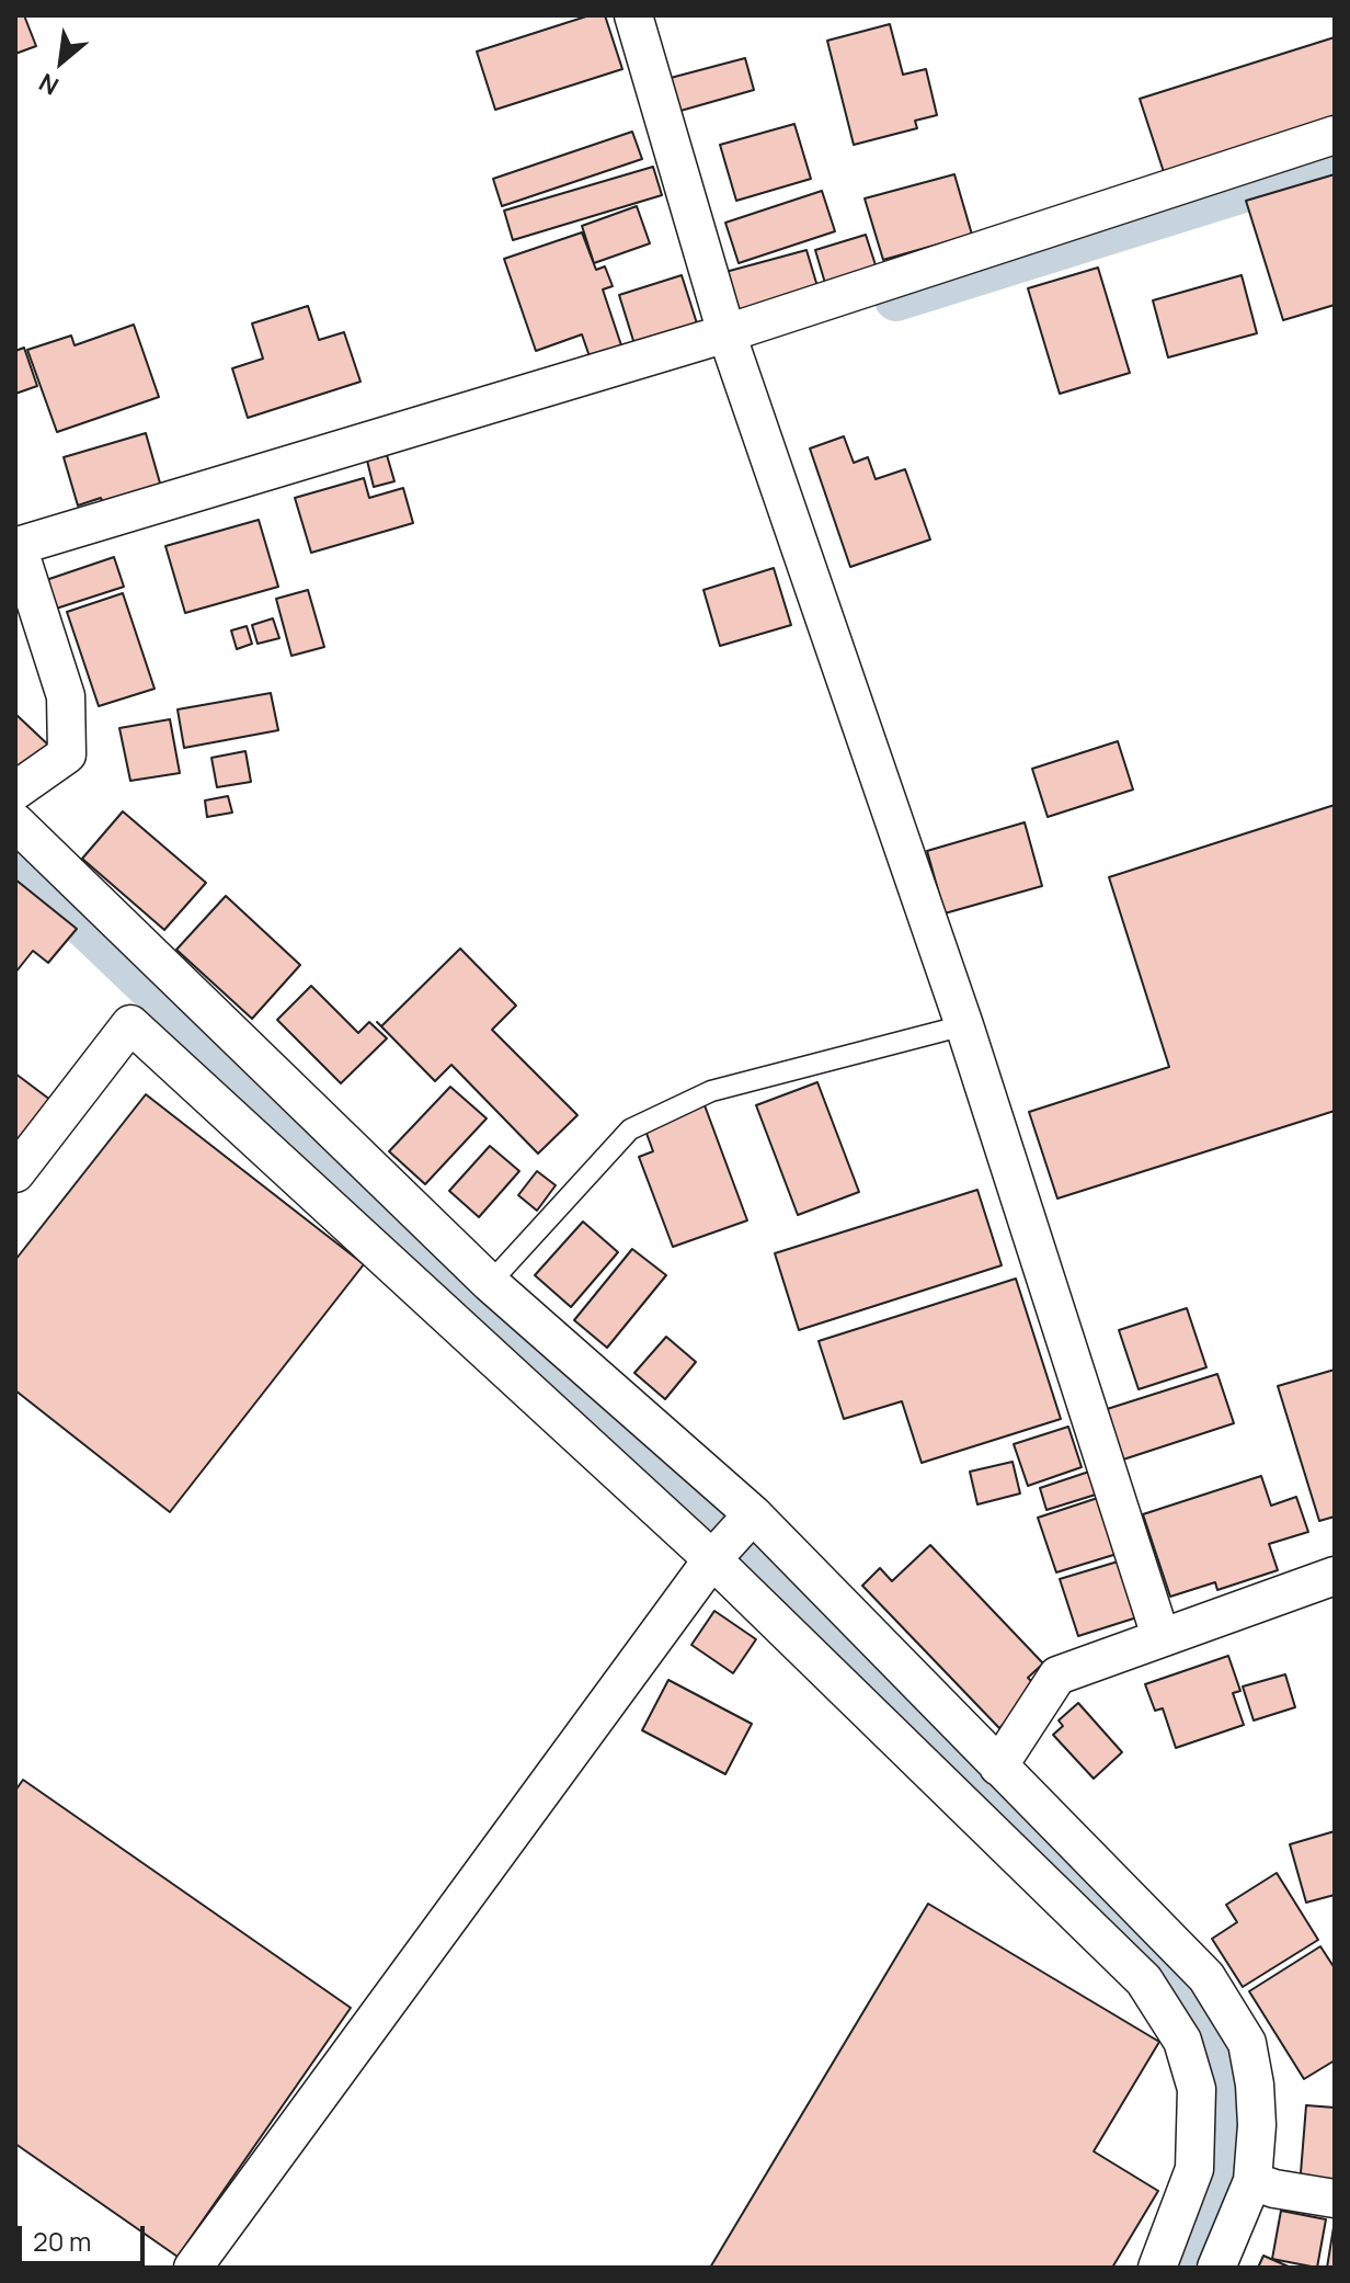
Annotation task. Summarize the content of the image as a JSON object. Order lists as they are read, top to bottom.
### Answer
{
  "scale_bar": "20 m",
  "north": "bottom left"
}
